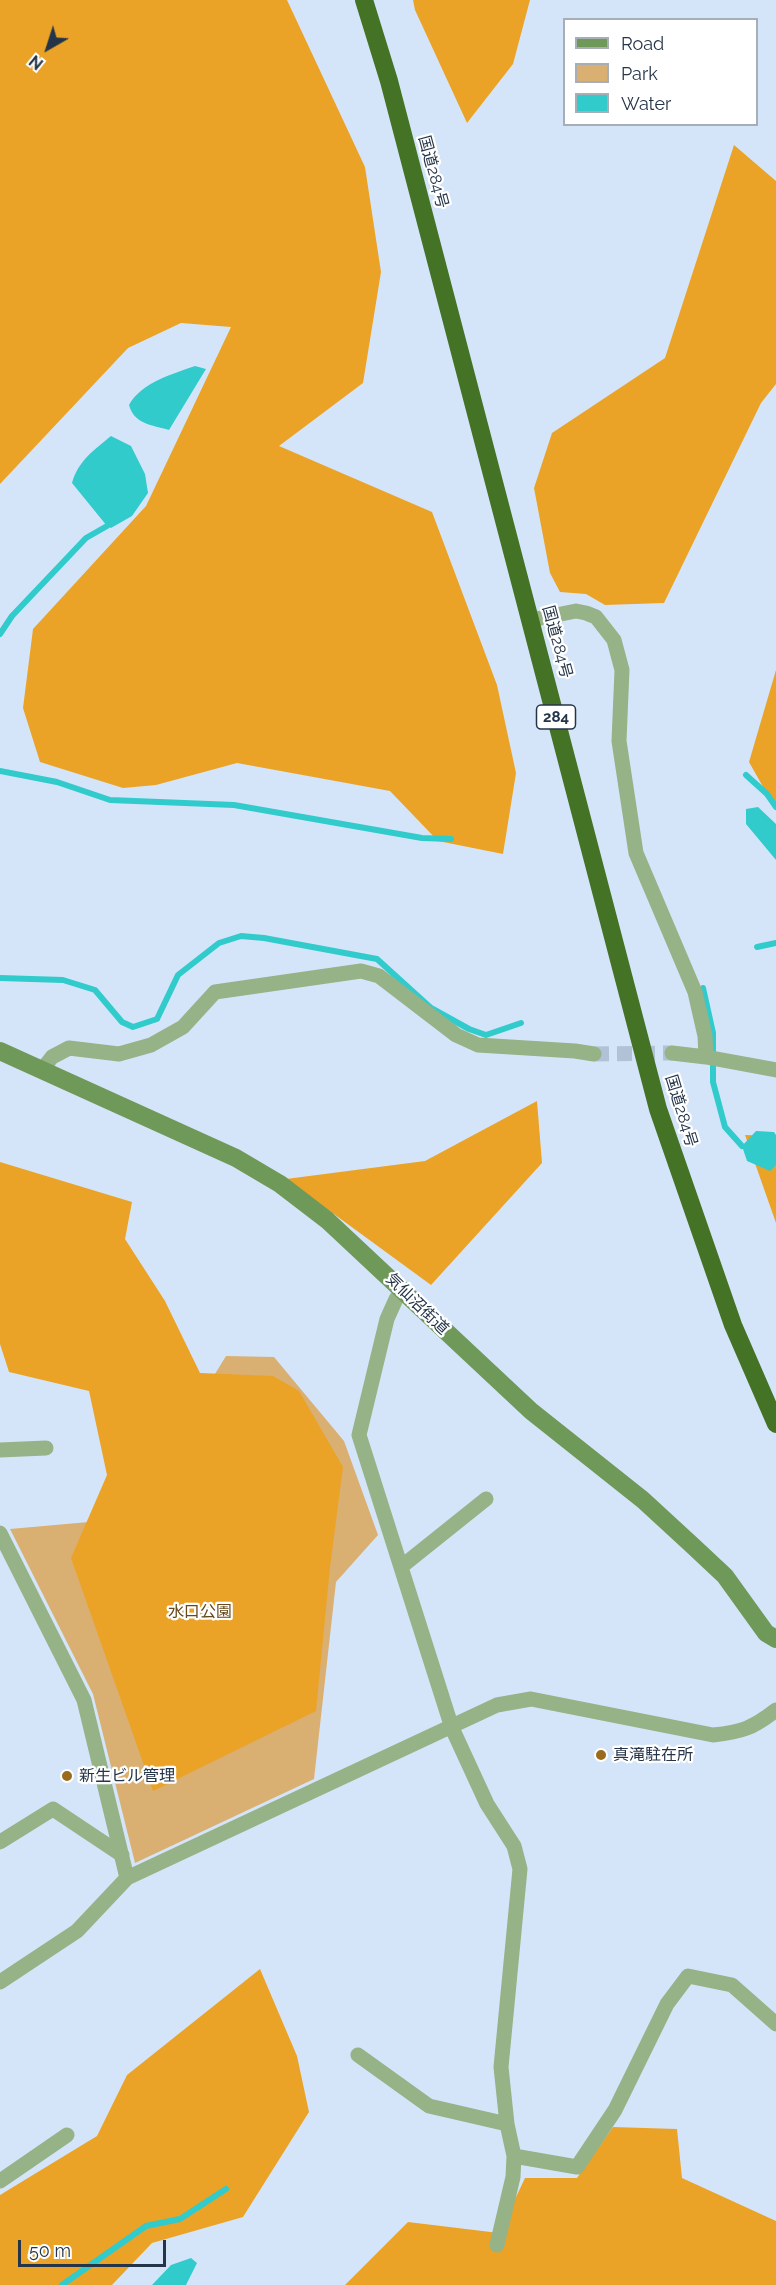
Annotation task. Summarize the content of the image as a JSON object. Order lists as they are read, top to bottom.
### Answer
{
  "streets": {
    "highway": ["国道284号", "284"],
    "street": ["気仙沼街道"]
  },
  "parks": ["水口公園"],
  "places": ["真滝駐在所", "新生ビル管理"],
  "legend": ["Road", "Park", "Water"],
  "scale_bar": "50 m",
  "north": "bottom left"
}
